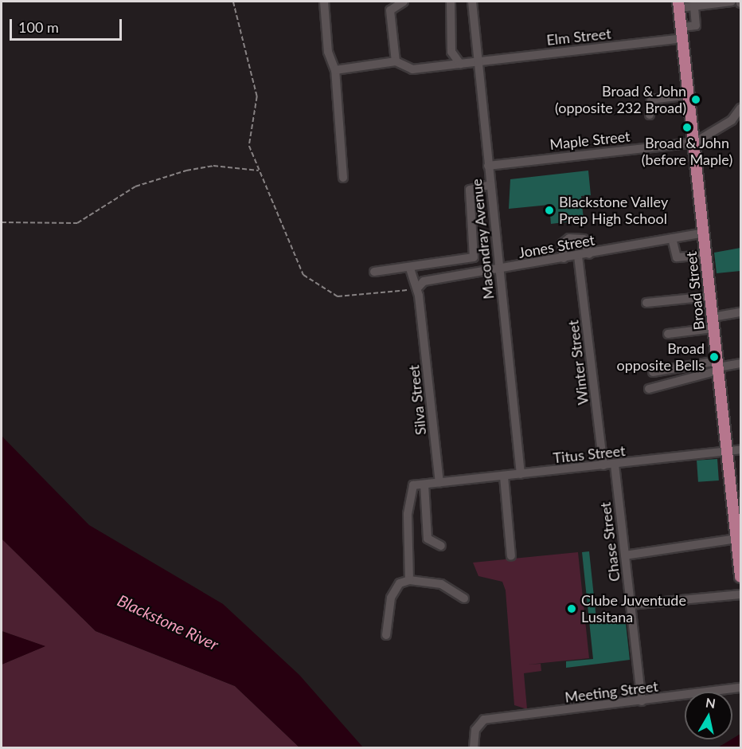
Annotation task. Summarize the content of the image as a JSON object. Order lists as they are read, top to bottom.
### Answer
{
  "streets": {
    "main road": ["Broad Street"],
    "street": [
      "Elm Street",
      "Maple Street",
      "Macondray Avenue",
      "Jones Street",
      "Winter Street",
      "Silva Street",
      "Titus Street",
      "Chase Street",
      "Meeting Street"
    ]
  },
  "crossings": [
    ["Elm Street", "Macondray Avenue"],
    ["Elm Street", "Broad Street"],
    ["Maple Street", "Macondray Avenue"],
    ["Maple Street", "Broad Street"],
    ["Macondray Avenue", "Jones Street"],
    ["Macondray Avenue", "Titus Street"],
    ["Jones Street", "Broad Street"],
    ["Jones Street", "Winter Street"],
    ["Jones Street", "Silva Street"],
    ["Broad Street", "Titus Street"],
    ["Winter Street", "Titus Street"],
    ["Silva Street", "Titus Street"],
    ["Titus Street", "Chase Street"],
    ["Chase Street", "Meeting Street"]
  ],
  "water": ["Blackstone River"],
  "places": [
    "Broad & John (opposite 232 Broad)",
    "Broad & John (before Maple)",
    "Blackstone Valley Prep High School",
    "Broad opposite Bells",
    "Clube Juventude Lusitana"
  ],
  "scale_bar": "100 m",
  "north": "top"
}
